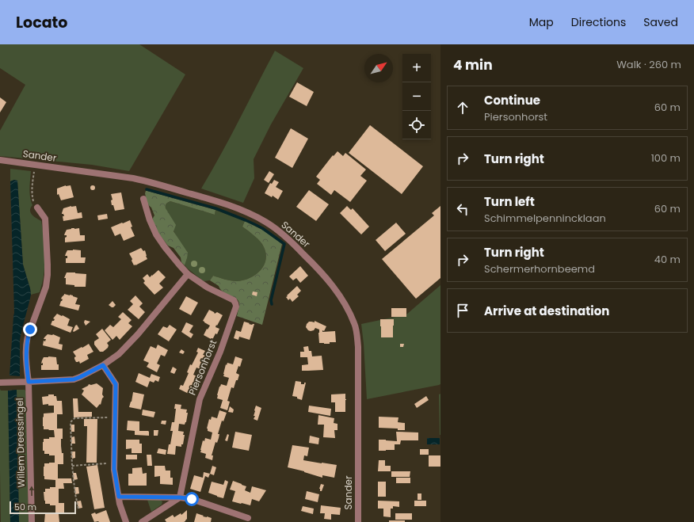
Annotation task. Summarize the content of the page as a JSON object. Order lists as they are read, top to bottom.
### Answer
{
  "streets": {
    "street": ["Sander", "Piersonhorst", "Willem Dreessingel"]
  },
  "one_way": ["Willem Dreessingel"],
  "scale_bar": "50 m",
  "north": "top right",
  "page": {
    "header": "Locato",
    "nav": ["Map", "Directions", "Saved"],
    "heading": ["4 min", "Walk · 260 m"],
    "map_buttons": ["+", "−"],
    "list": [
      ["Continue", "Piersonhorst", "60 m"],
      ["Turn right", "100 m"],
      ["Turn left", "Schimmelpennincklaan", "60 m"],
      ["Turn right", "Schermerhornbeemd", "40 m"],
      "Arrive at destination"
    ],
    "scale": "50 m"
  }
}
